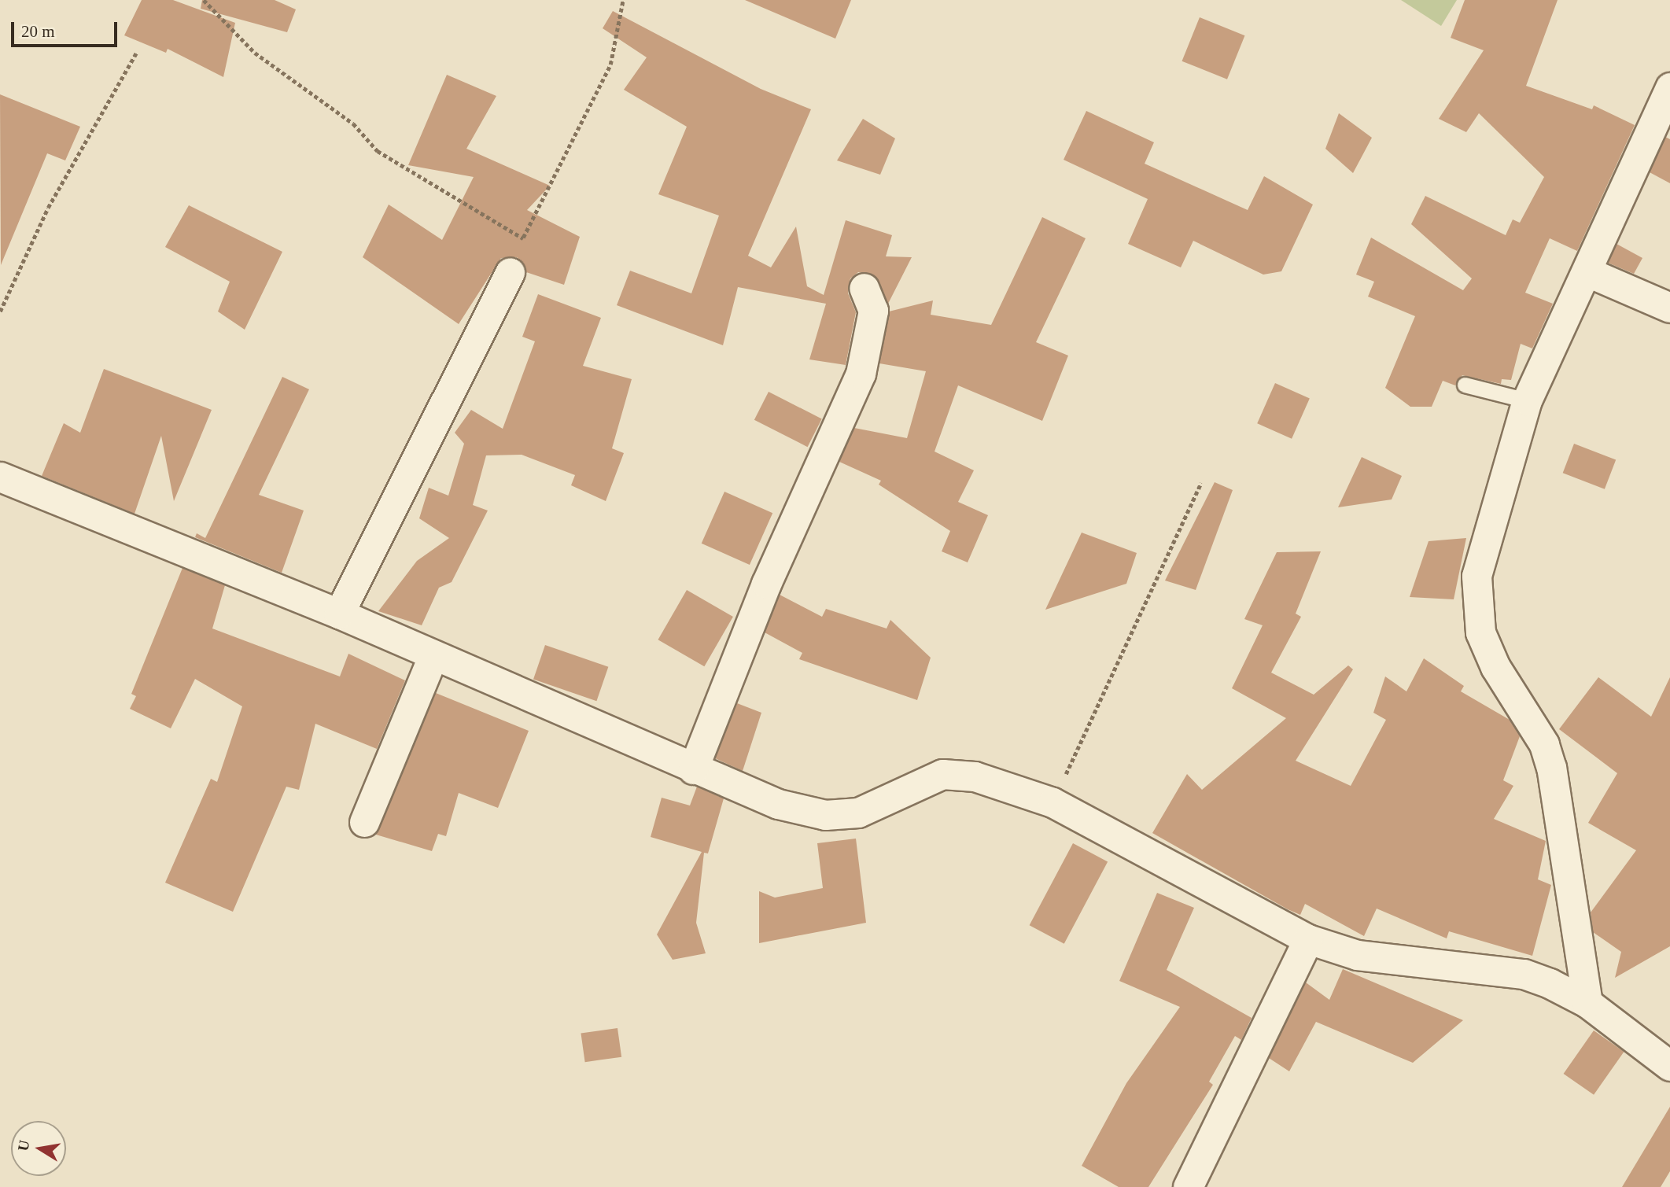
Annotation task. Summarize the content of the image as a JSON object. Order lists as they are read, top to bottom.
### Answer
{
  "scale_bar": "20 m",
  "north": "left"
}
